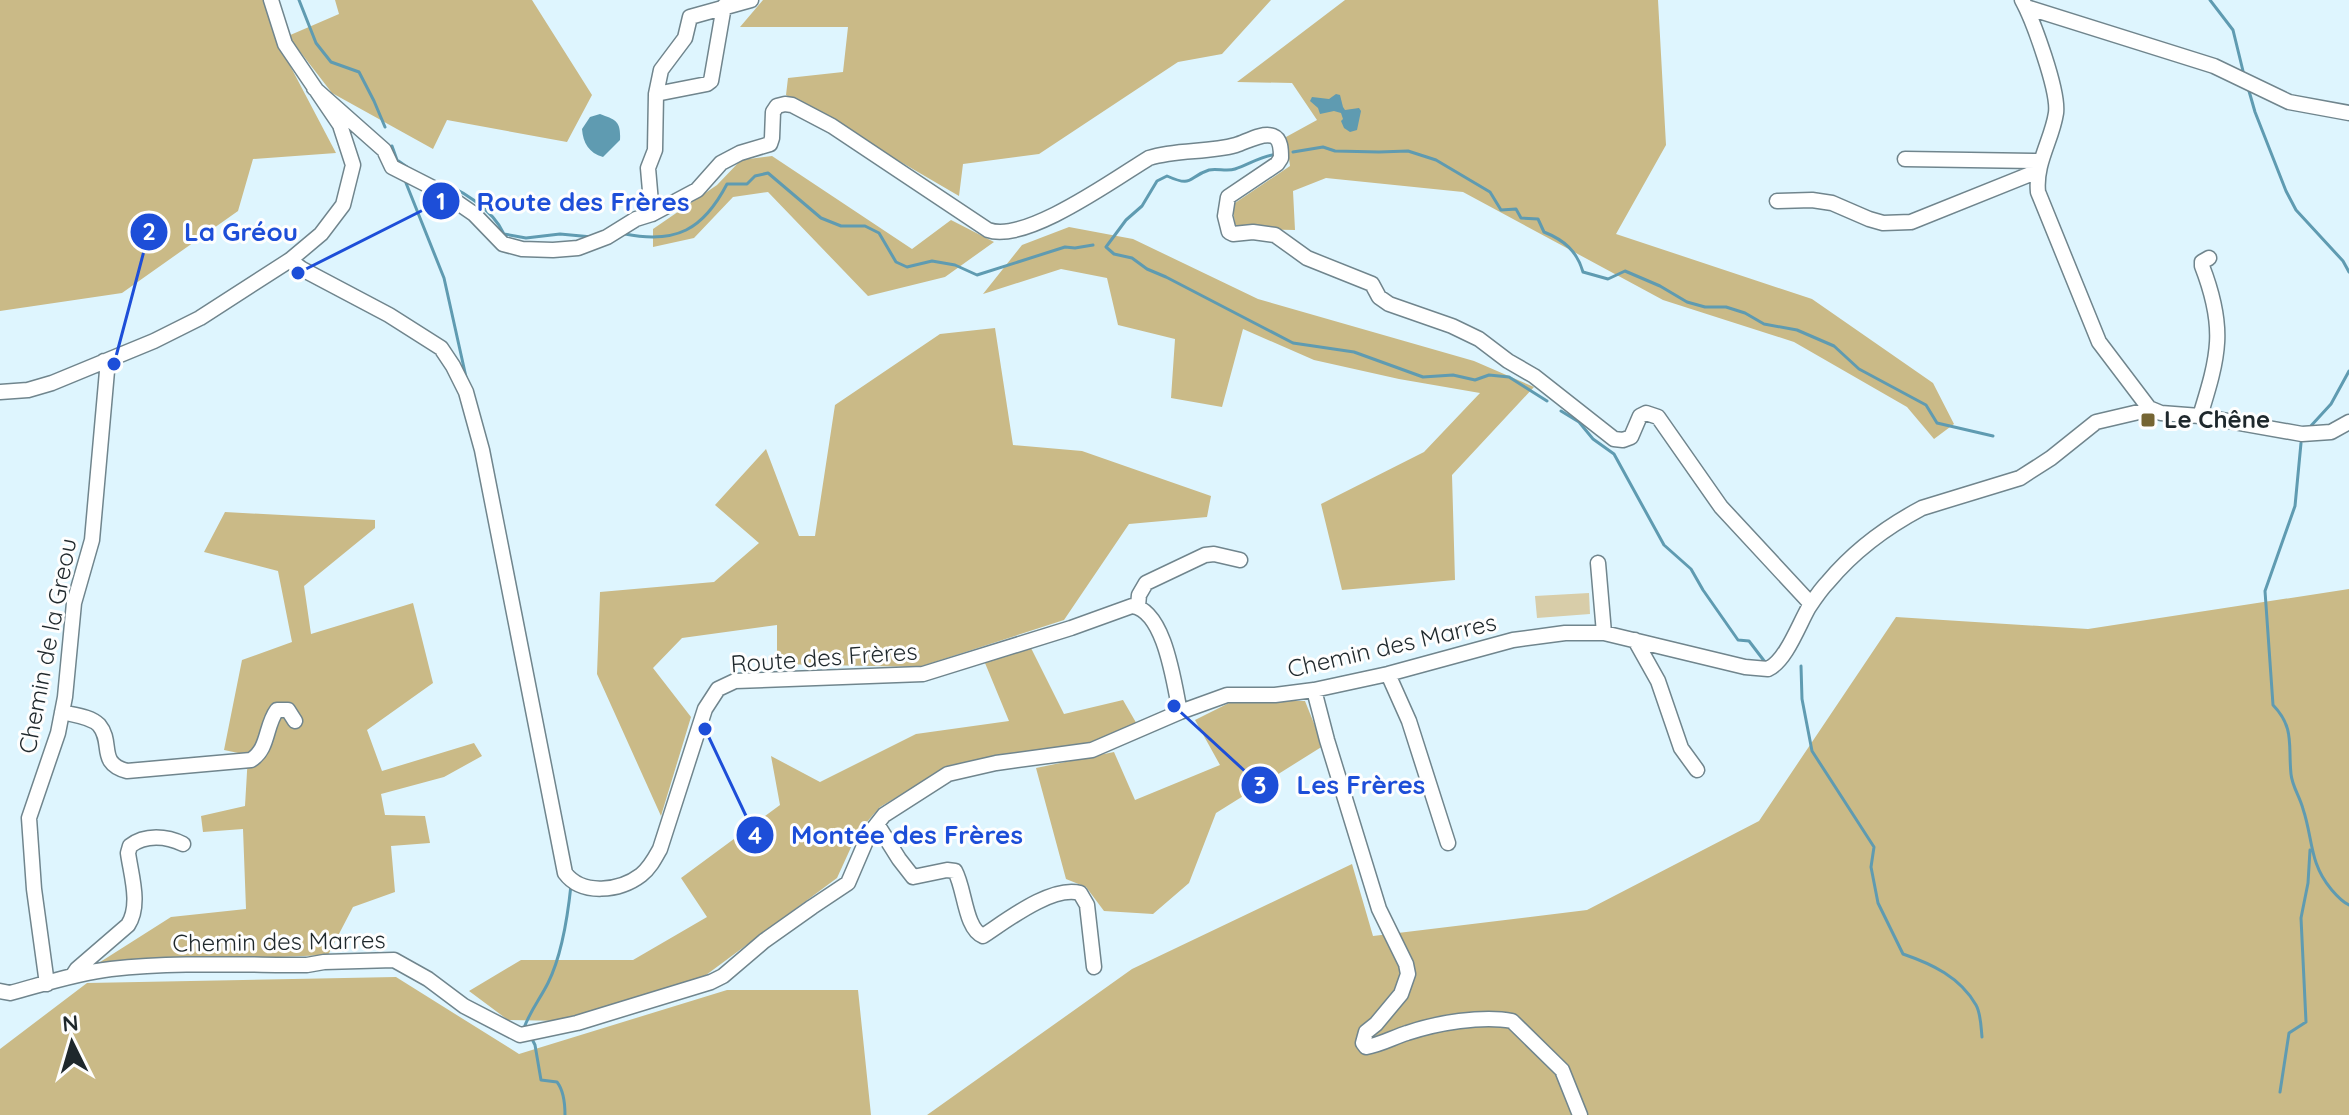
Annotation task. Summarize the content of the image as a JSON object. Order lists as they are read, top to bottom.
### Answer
{
  "streets": {
    "street": ["Chemin de la Greou", "Chemin des Marres", "Route des Frères"]
  },
  "crossings": [
    ["Chemin de la Greou", "Chemin des Marres"]
  ],
  "places": {
    "other": [
      "Route des Frères",
      "La Gréou",
      "Les Frères",
      "Montée des Frères"
    ],
    "transit": ["Le Chêne"]
  },
  "north": "top"
}
